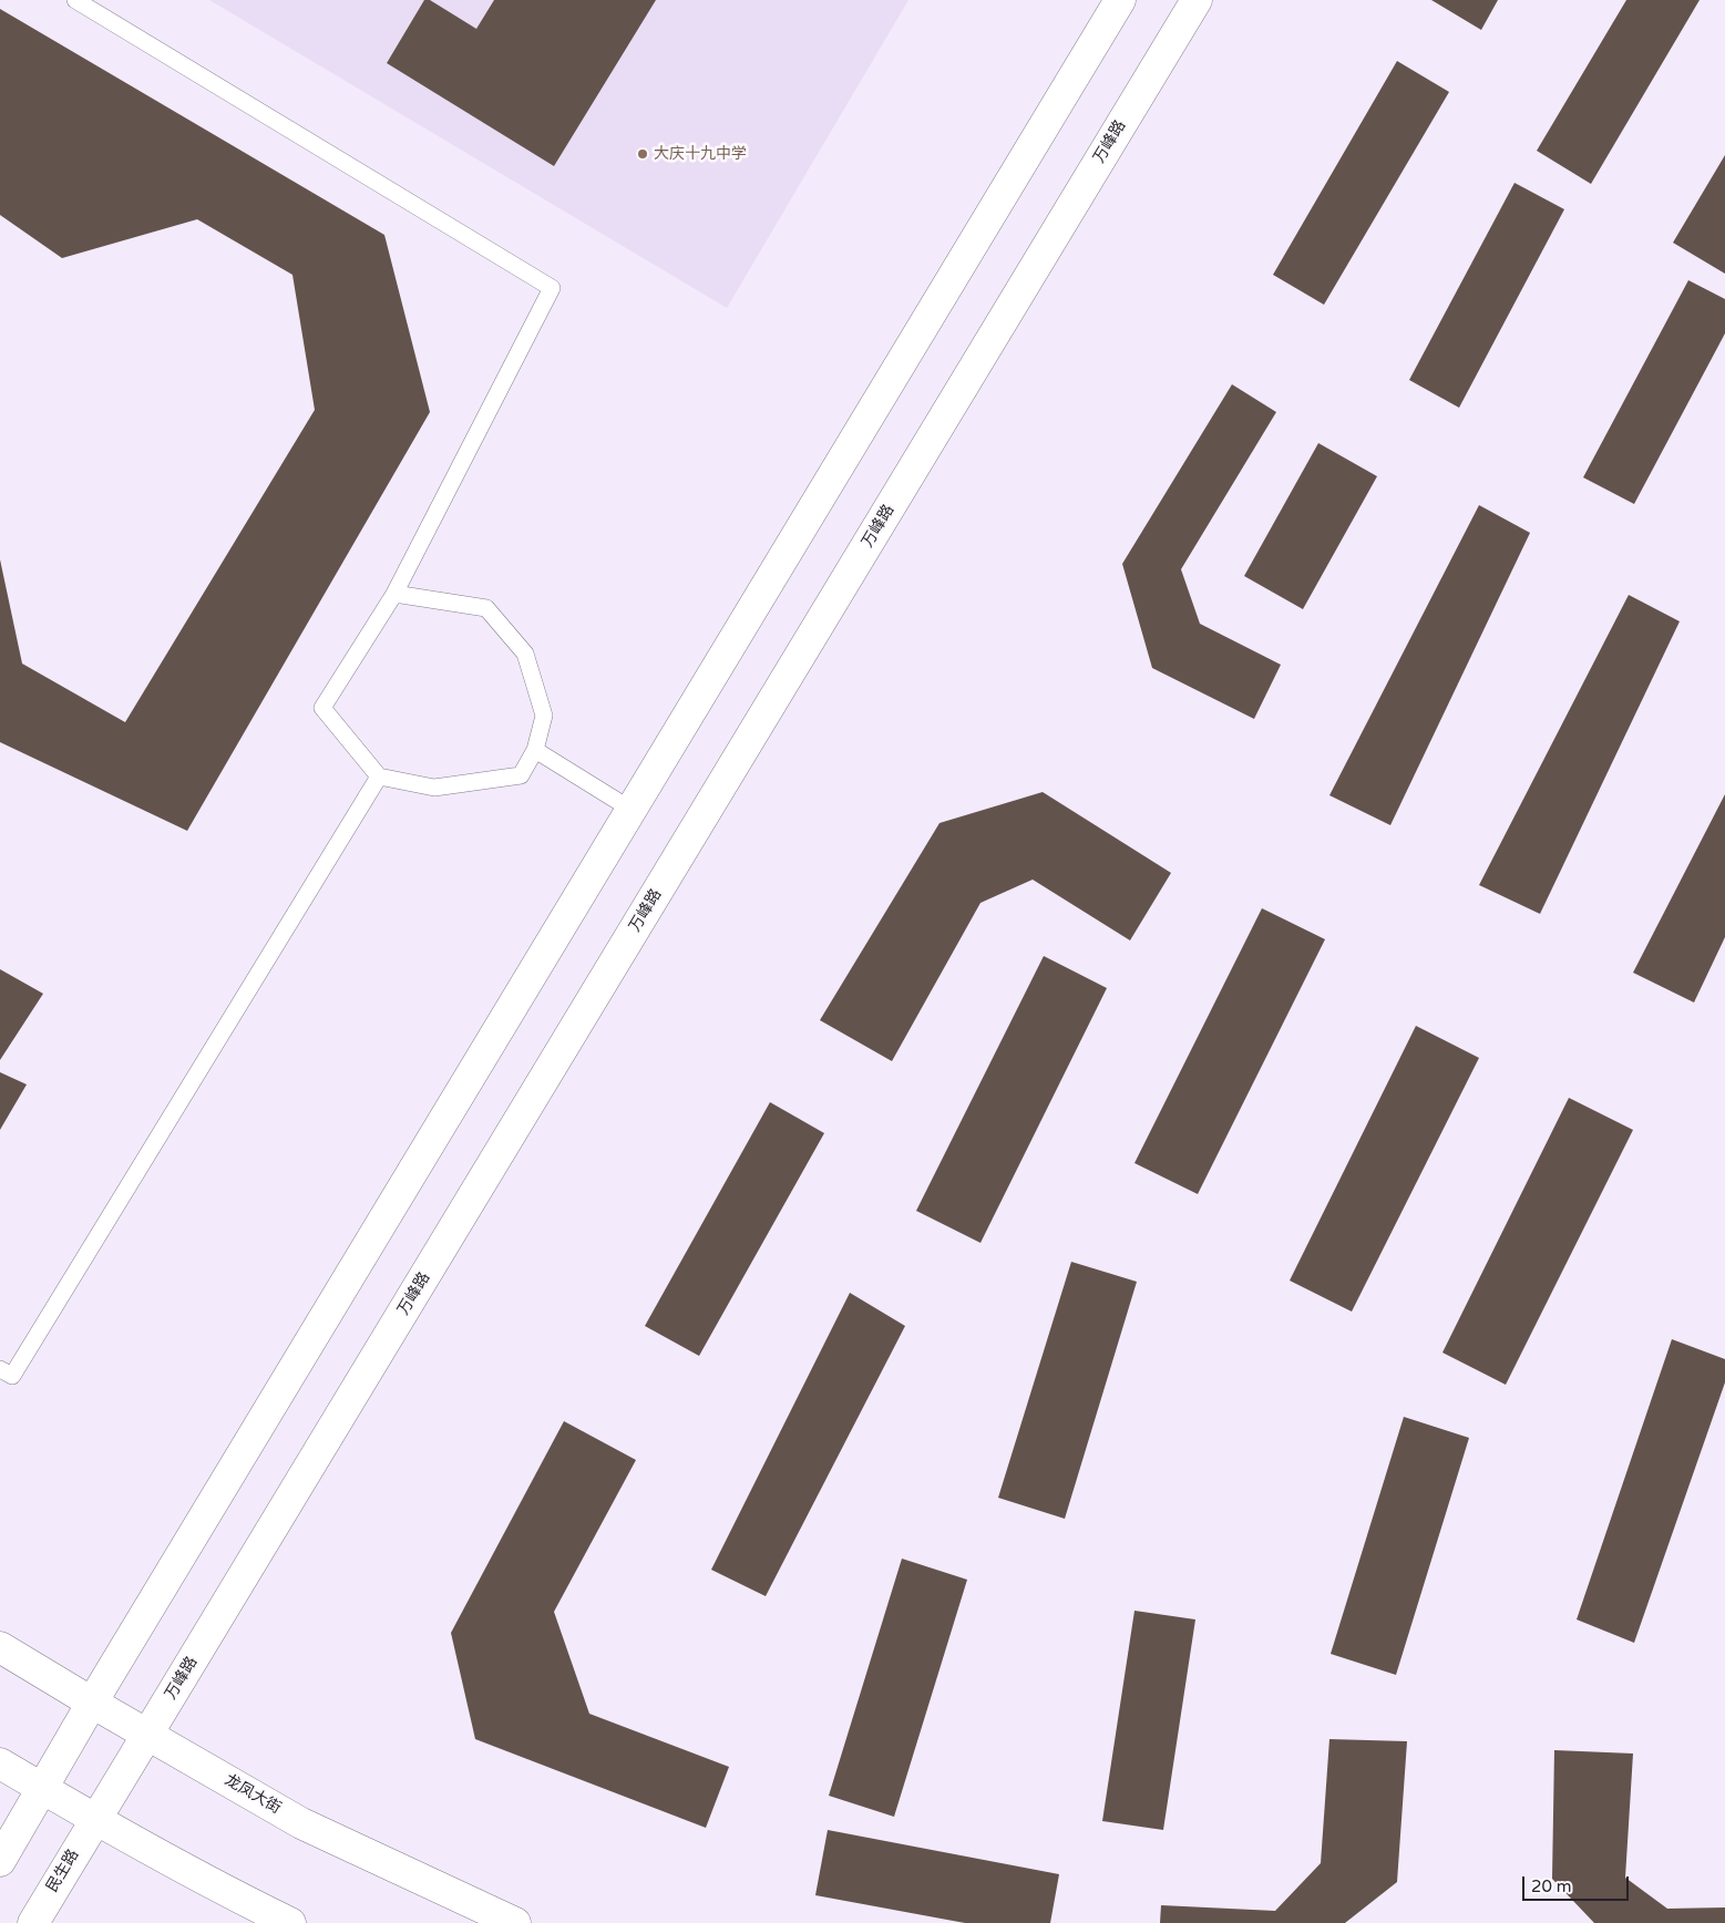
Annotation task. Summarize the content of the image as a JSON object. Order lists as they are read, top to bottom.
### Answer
{
  "streets": {
    "main road": ["万峰路", "龙凤大街", "民生路"]
  },
  "crossings": [
    ["万峰路", "龙凤大街"],
    ["万峰路", "民生路"]
  ],
  "places": ["大庆十九中学"],
  "scale_bar": "20 m"
}
